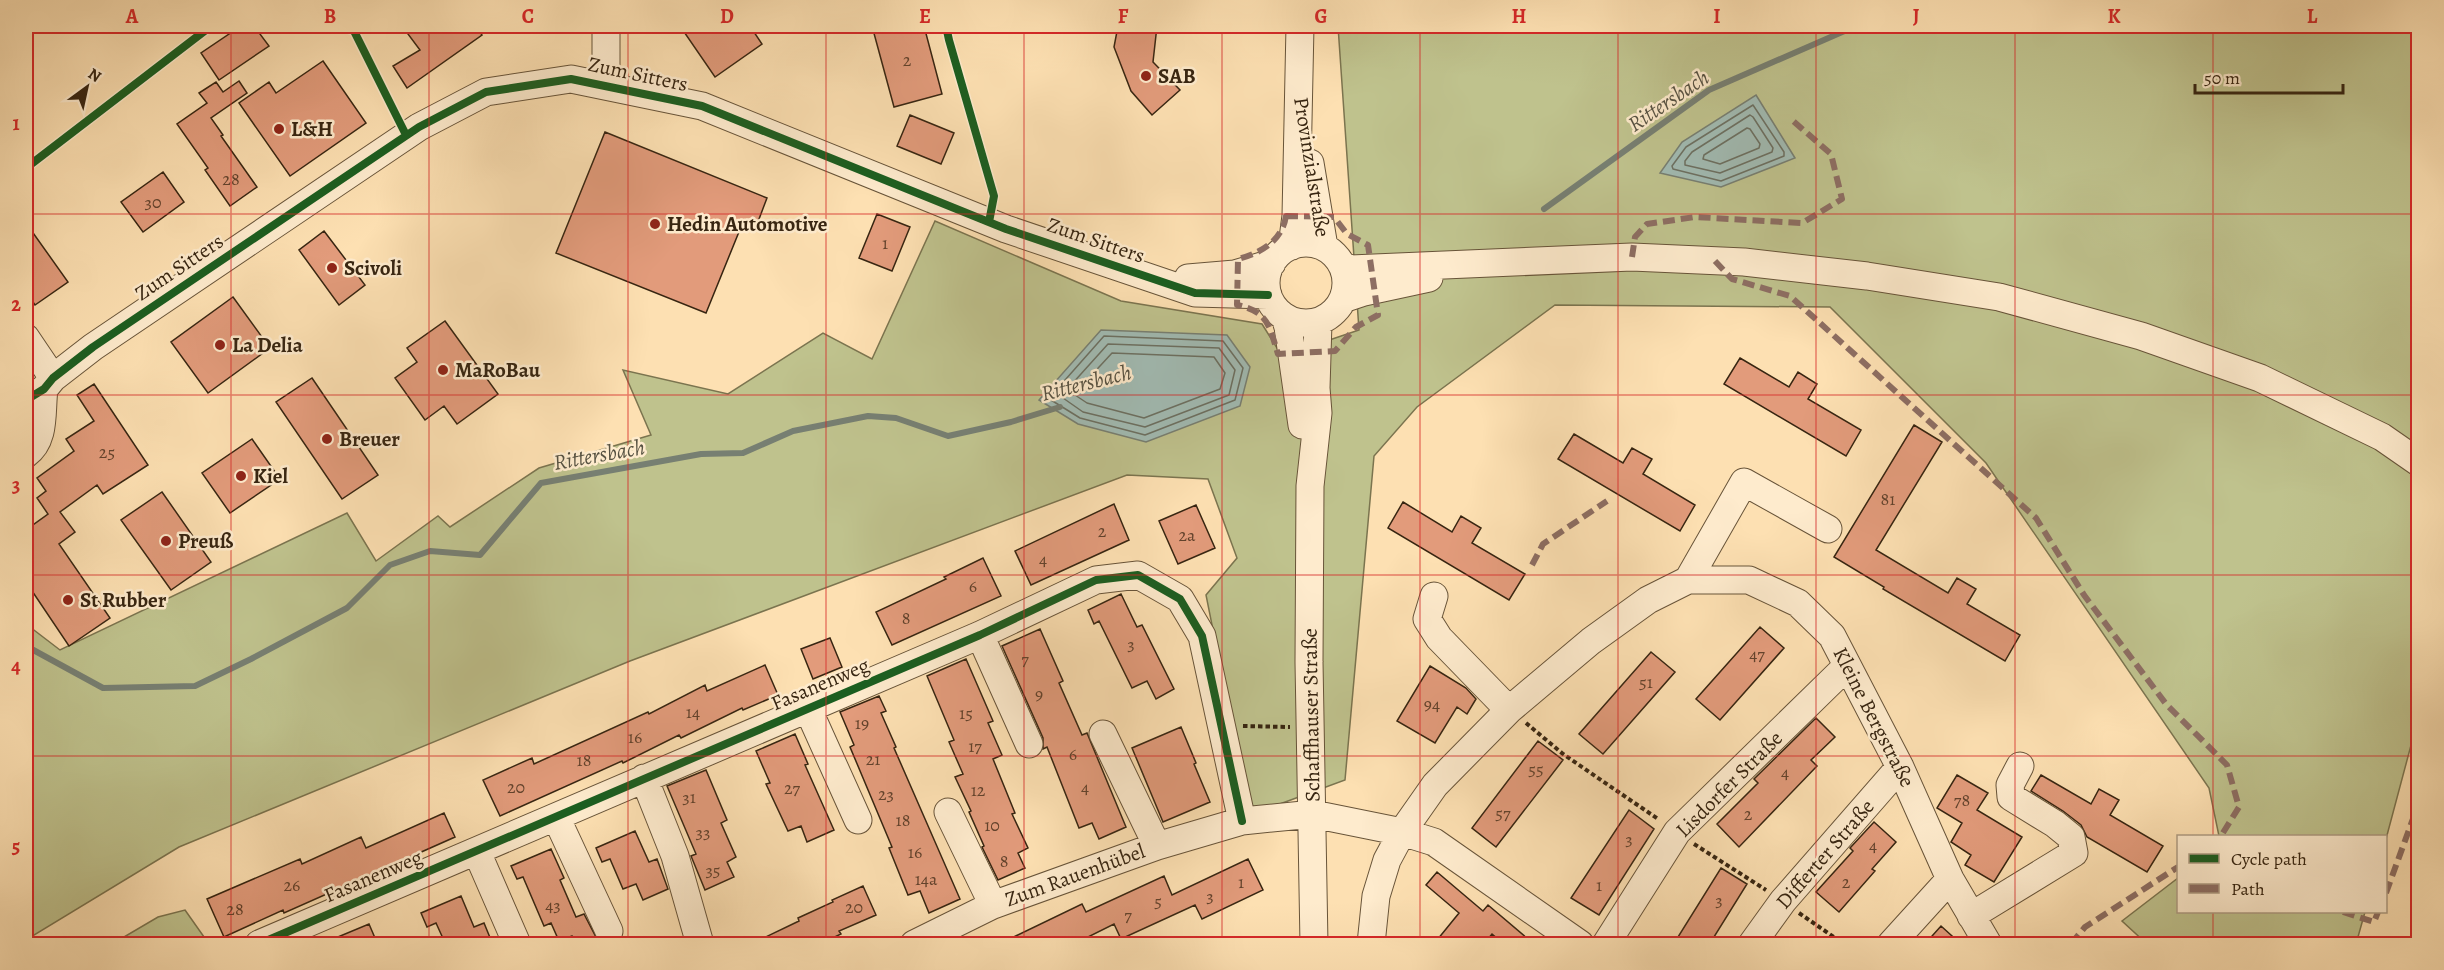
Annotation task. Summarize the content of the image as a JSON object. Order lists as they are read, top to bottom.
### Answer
{
  "streets": {
    "street": [
      "Zum Sitters",
      "Provinzialstraße",
      "Fasanenweg",
      "Schaffhauser Straße",
      "Kleine Bergstraße",
      "Lisdorfer Straße",
      "Differter Straße",
      "Zum Rauenhübel"
    ]
  },
  "crossings": [
    ["Zum Sitters", "Provinzialstraße"],
    ["Zum Sitters", "Schaffhauser Straße"],
    ["Provinzialstraße", "Schaffhauser Straße"],
    ["Fasanenweg", "Zum Rauenhübel"],
    ["Schaffhauser Straße", "Zum Rauenhübel"],
    ["Kleine Bergstraße", "Lisdorfer Straße"],
    ["Kleine Bergstraße", "Differter Straße"],
    ["Kleine Bergstraße", "Zum Rauenhübel"]
  ],
  "water": ["Rittersbach"],
  "places": [
    "SAB",
    "L&H",
    "Hedin Automotive",
    "Scivoli",
    "La Delia",
    "MaRoBau",
    "Breuer",
    "Kiel",
    "Preuß",
    "St Rubber"
  ],
  "house_numbers": [
    "2",
    "28",
    "30",
    "1",
    "25",
    "81",
    "2",
    "2a",
    "4",
    "6",
    "8",
    "3",
    "47",
    "7",
    "51",
    "9",
    "94",
    "14",
    "15",
    "19",
    "16",
    "17",
    "6",
    "21",
    "18",
    "55",
    "4",
    "20",
    "4",
    "27",
    "12",
    "23",
    "31",
    "78",
    "57",
    "2",
    "18",
    "10",
    "33",
    "3",
    "4",
    "16",
    "8",
    "35",
    "14a",
    "1",
    "2",
    "26",
    "1",
    "3",
    "3",
    "5",
    "43",
    "20",
    "28",
    "7"
  ],
  "legend": ["Cycle path", "Path"],
  "scale_bar": "50 m",
  "north": "top right",
  "grid": {
    "columns": [
      "A",
      "B",
      "C",
      "D",
      "E",
      "F",
      "G",
      "H",
      "I",
      "J",
      "K",
      "L"
    ],
    "rows": [
      "1",
      "2",
      "3",
      "4",
      "5"
    ]
  }
}
